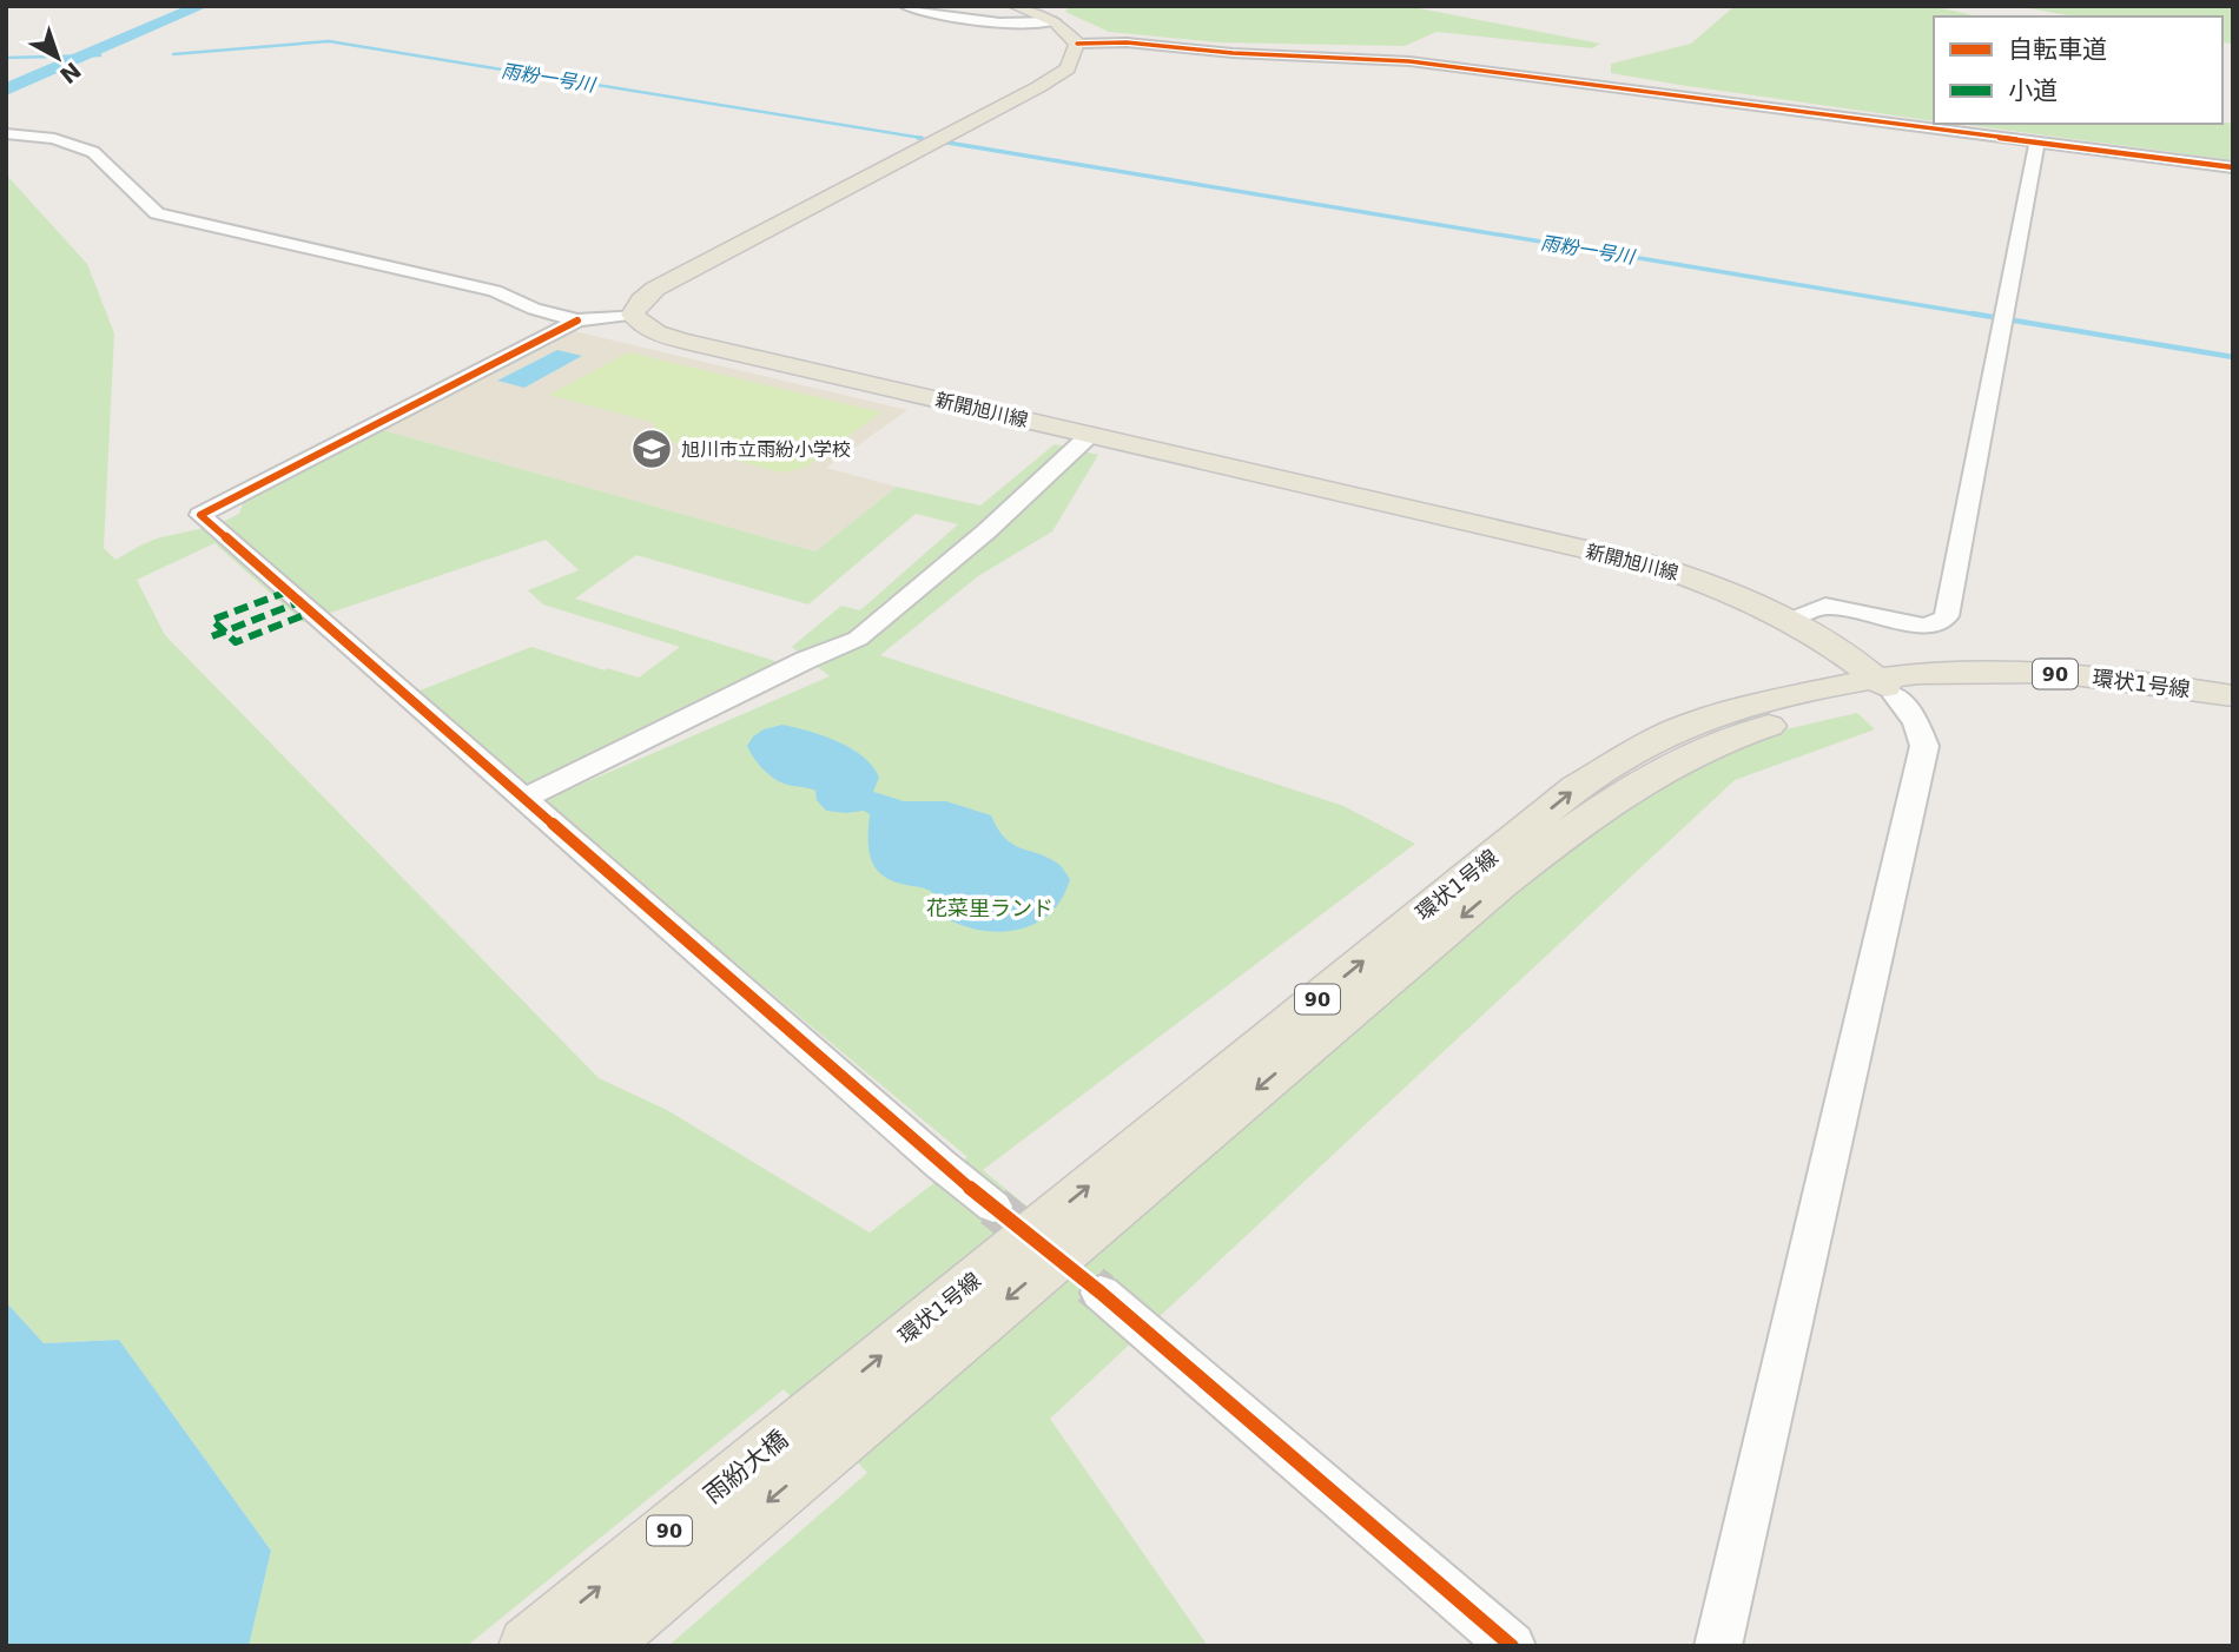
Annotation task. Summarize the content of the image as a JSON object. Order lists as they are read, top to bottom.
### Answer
{
  "streets": {
    "main road": [
      "新開旭川線",
      "90",
      "環状1号線",
      "雨紛大橋"
    ]
  },
  "crossings": [
    ["新開旭川線", "環状1号線"],
    ["環状1号線", "雨紛大橋"]
  ],
  "water": ["雨粉一号川"],
  "parks": ["花菜里ランド"],
  "places": {
    "school or university": ["旭川市立雨紛小学校"]
  },
  "legend": ["自転車道", "小道"],
  "north": "bottom right"
}
